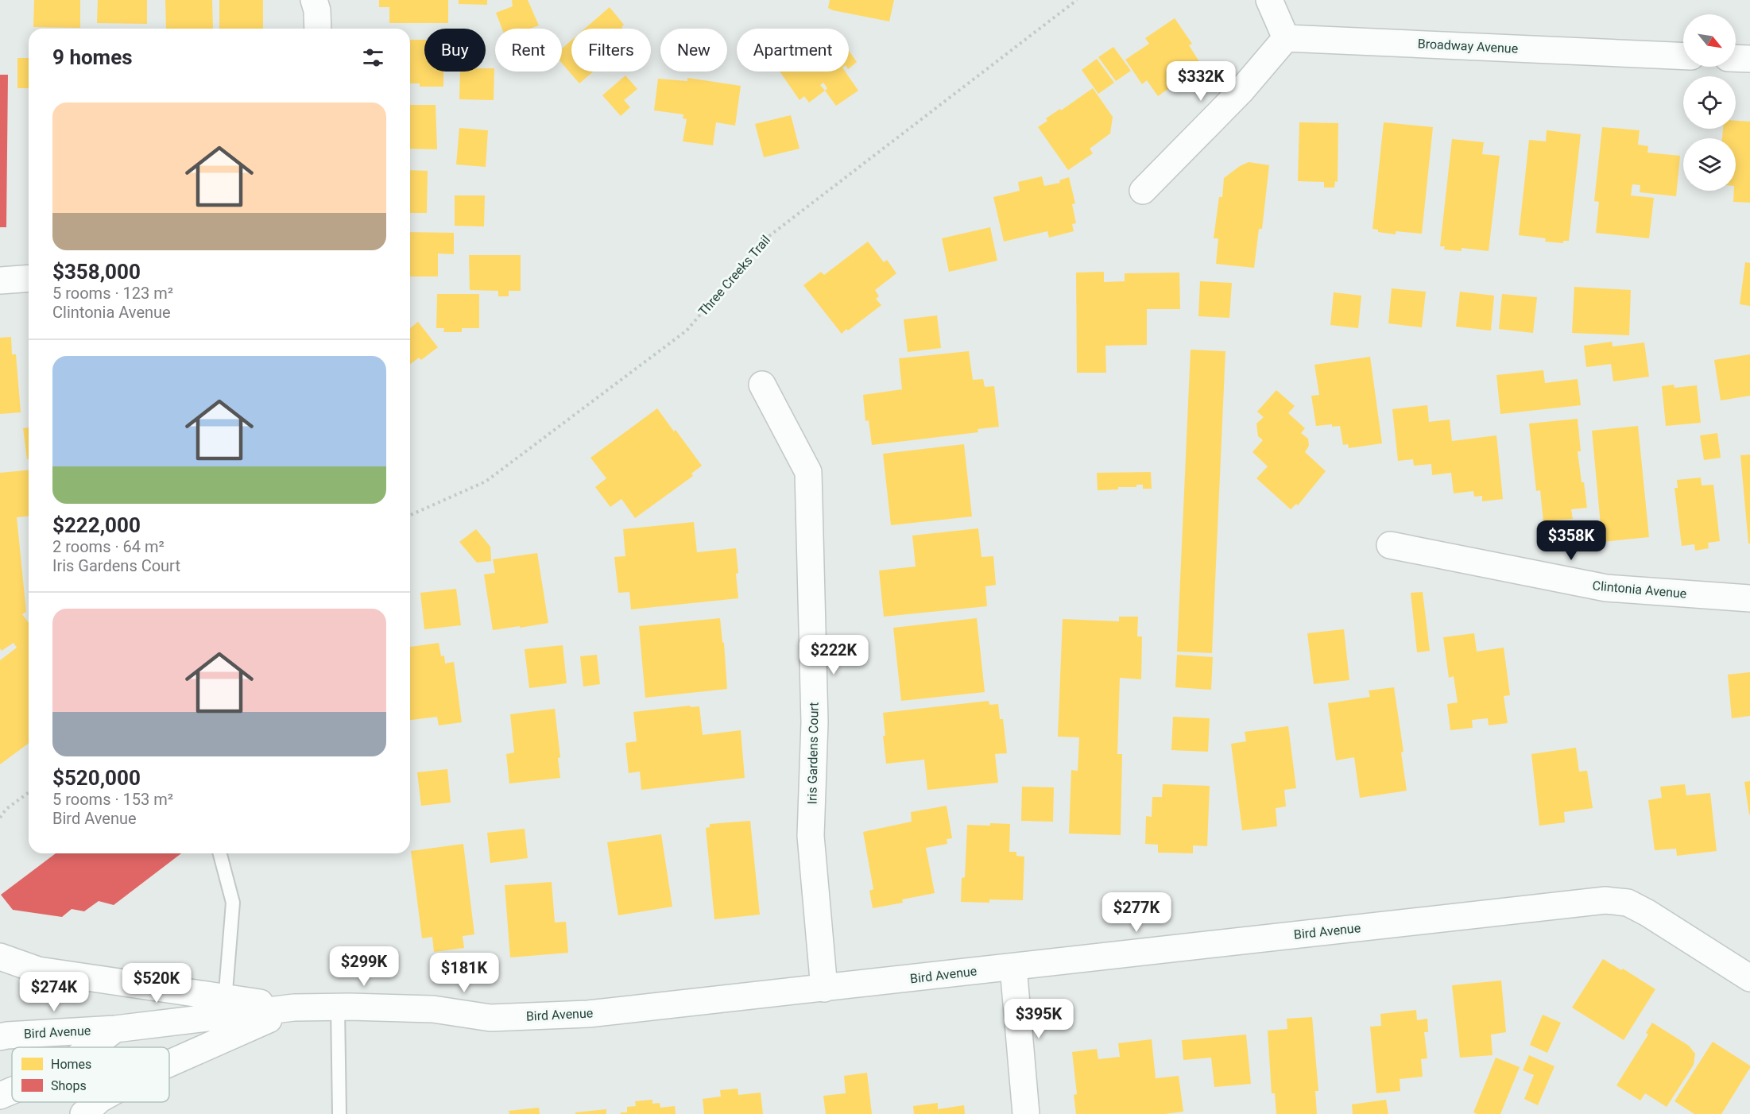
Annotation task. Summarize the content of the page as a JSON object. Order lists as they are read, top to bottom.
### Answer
{
  "streets": {
    "main road": [
      "Broadway Avenue",
      "Clintonia Avenue",
      "Iris Gardens Court",
      "Bird Avenue"
    ],
    "path": ["Three Creeks Trail"]
  },
  "crossings": [
    ["Iris Gardens Court", "Bird Avenue"]
  ],
  "legend": ["Homes", "Shops"],
  "north": "bottom right",
  "page": {
    "chip": [
      "Buy",
      "Rent",
      "Filters",
      "New",
      "Apartment"
    ],
    "heading": "9 homes",
    "price": [
      "$332K",
      "$358K",
      "$222K",
      "$277K",
      "$299K",
      "$181K",
      "$520K",
      "$274K",
      "$395K"
    ],
    "list": [
      {
        "name": "$358,000",
        "note": "5 rooms · 123 m² · Clintonia Avenue"
      },
      {
        "name": "$222,000",
        "note": "2 rooms · 64 m² · Iris Gardens Court"
      },
      {
        "name": "$520,000",
        "note": "5 rooms · 153 m² · Bird Avenue"
      }
    ]
  }
}
